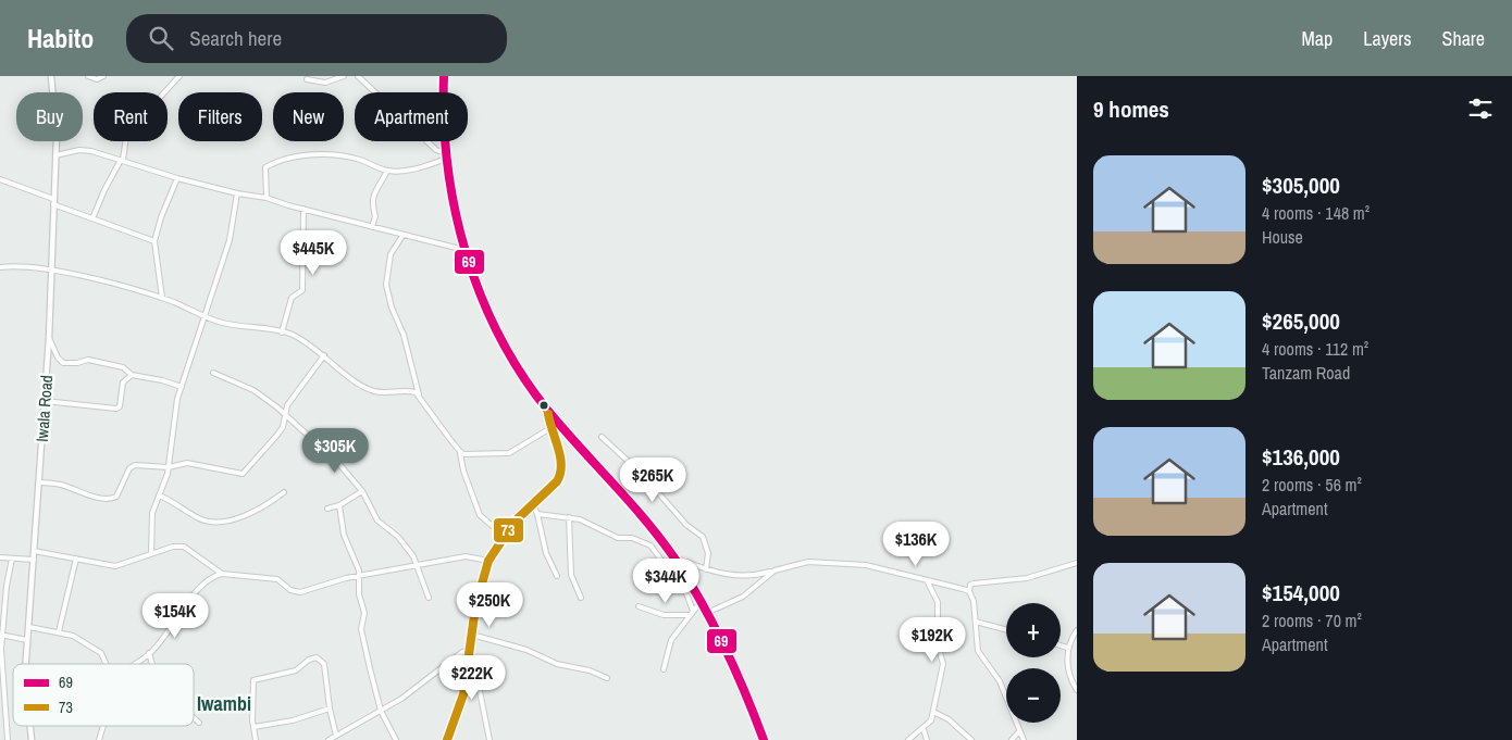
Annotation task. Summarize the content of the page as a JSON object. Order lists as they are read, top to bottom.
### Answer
{
  "streets": {
    "street": ["Iwala Road"]
  },
  "districts": ["Iwambi"],
  "lines": ["transit line 69", "transit line 73"],
  "legend": ["69", "73"],
  "page": {
    "header": "Habito",
    "search": "Search here",
    "nav": ["Map", "Layers", "Share"],
    "heading": "9 homes",
    "chip": [
      "Buy",
      "Rent",
      "Filters",
      "New",
      "Apartment"
    ],
    "list": [
      {
        "name": "$305,000",
        "note": "4 rooms · 148 m² · House"
      },
      {
        "name": "$265,000",
        "note": "4 rooms · 112 m² · Tanzam Road"
      },
      {
        "name": "$136,000",
        "note": "2 rooms · 56 m² · Apartment"
      },
      {
        "name": "$154,000",
        "note": "2 rooms · 70 m² · Apartment"
      }
    ],
    "price": [
      "$445K",
      "$305K",
      "$265K",
      "$136K",
      "$344K",
      "$250K",
      "$154K",
      "$192K",
      "$222K"
    ],
    "map_buttons": ["+", "−"]
  }
}
